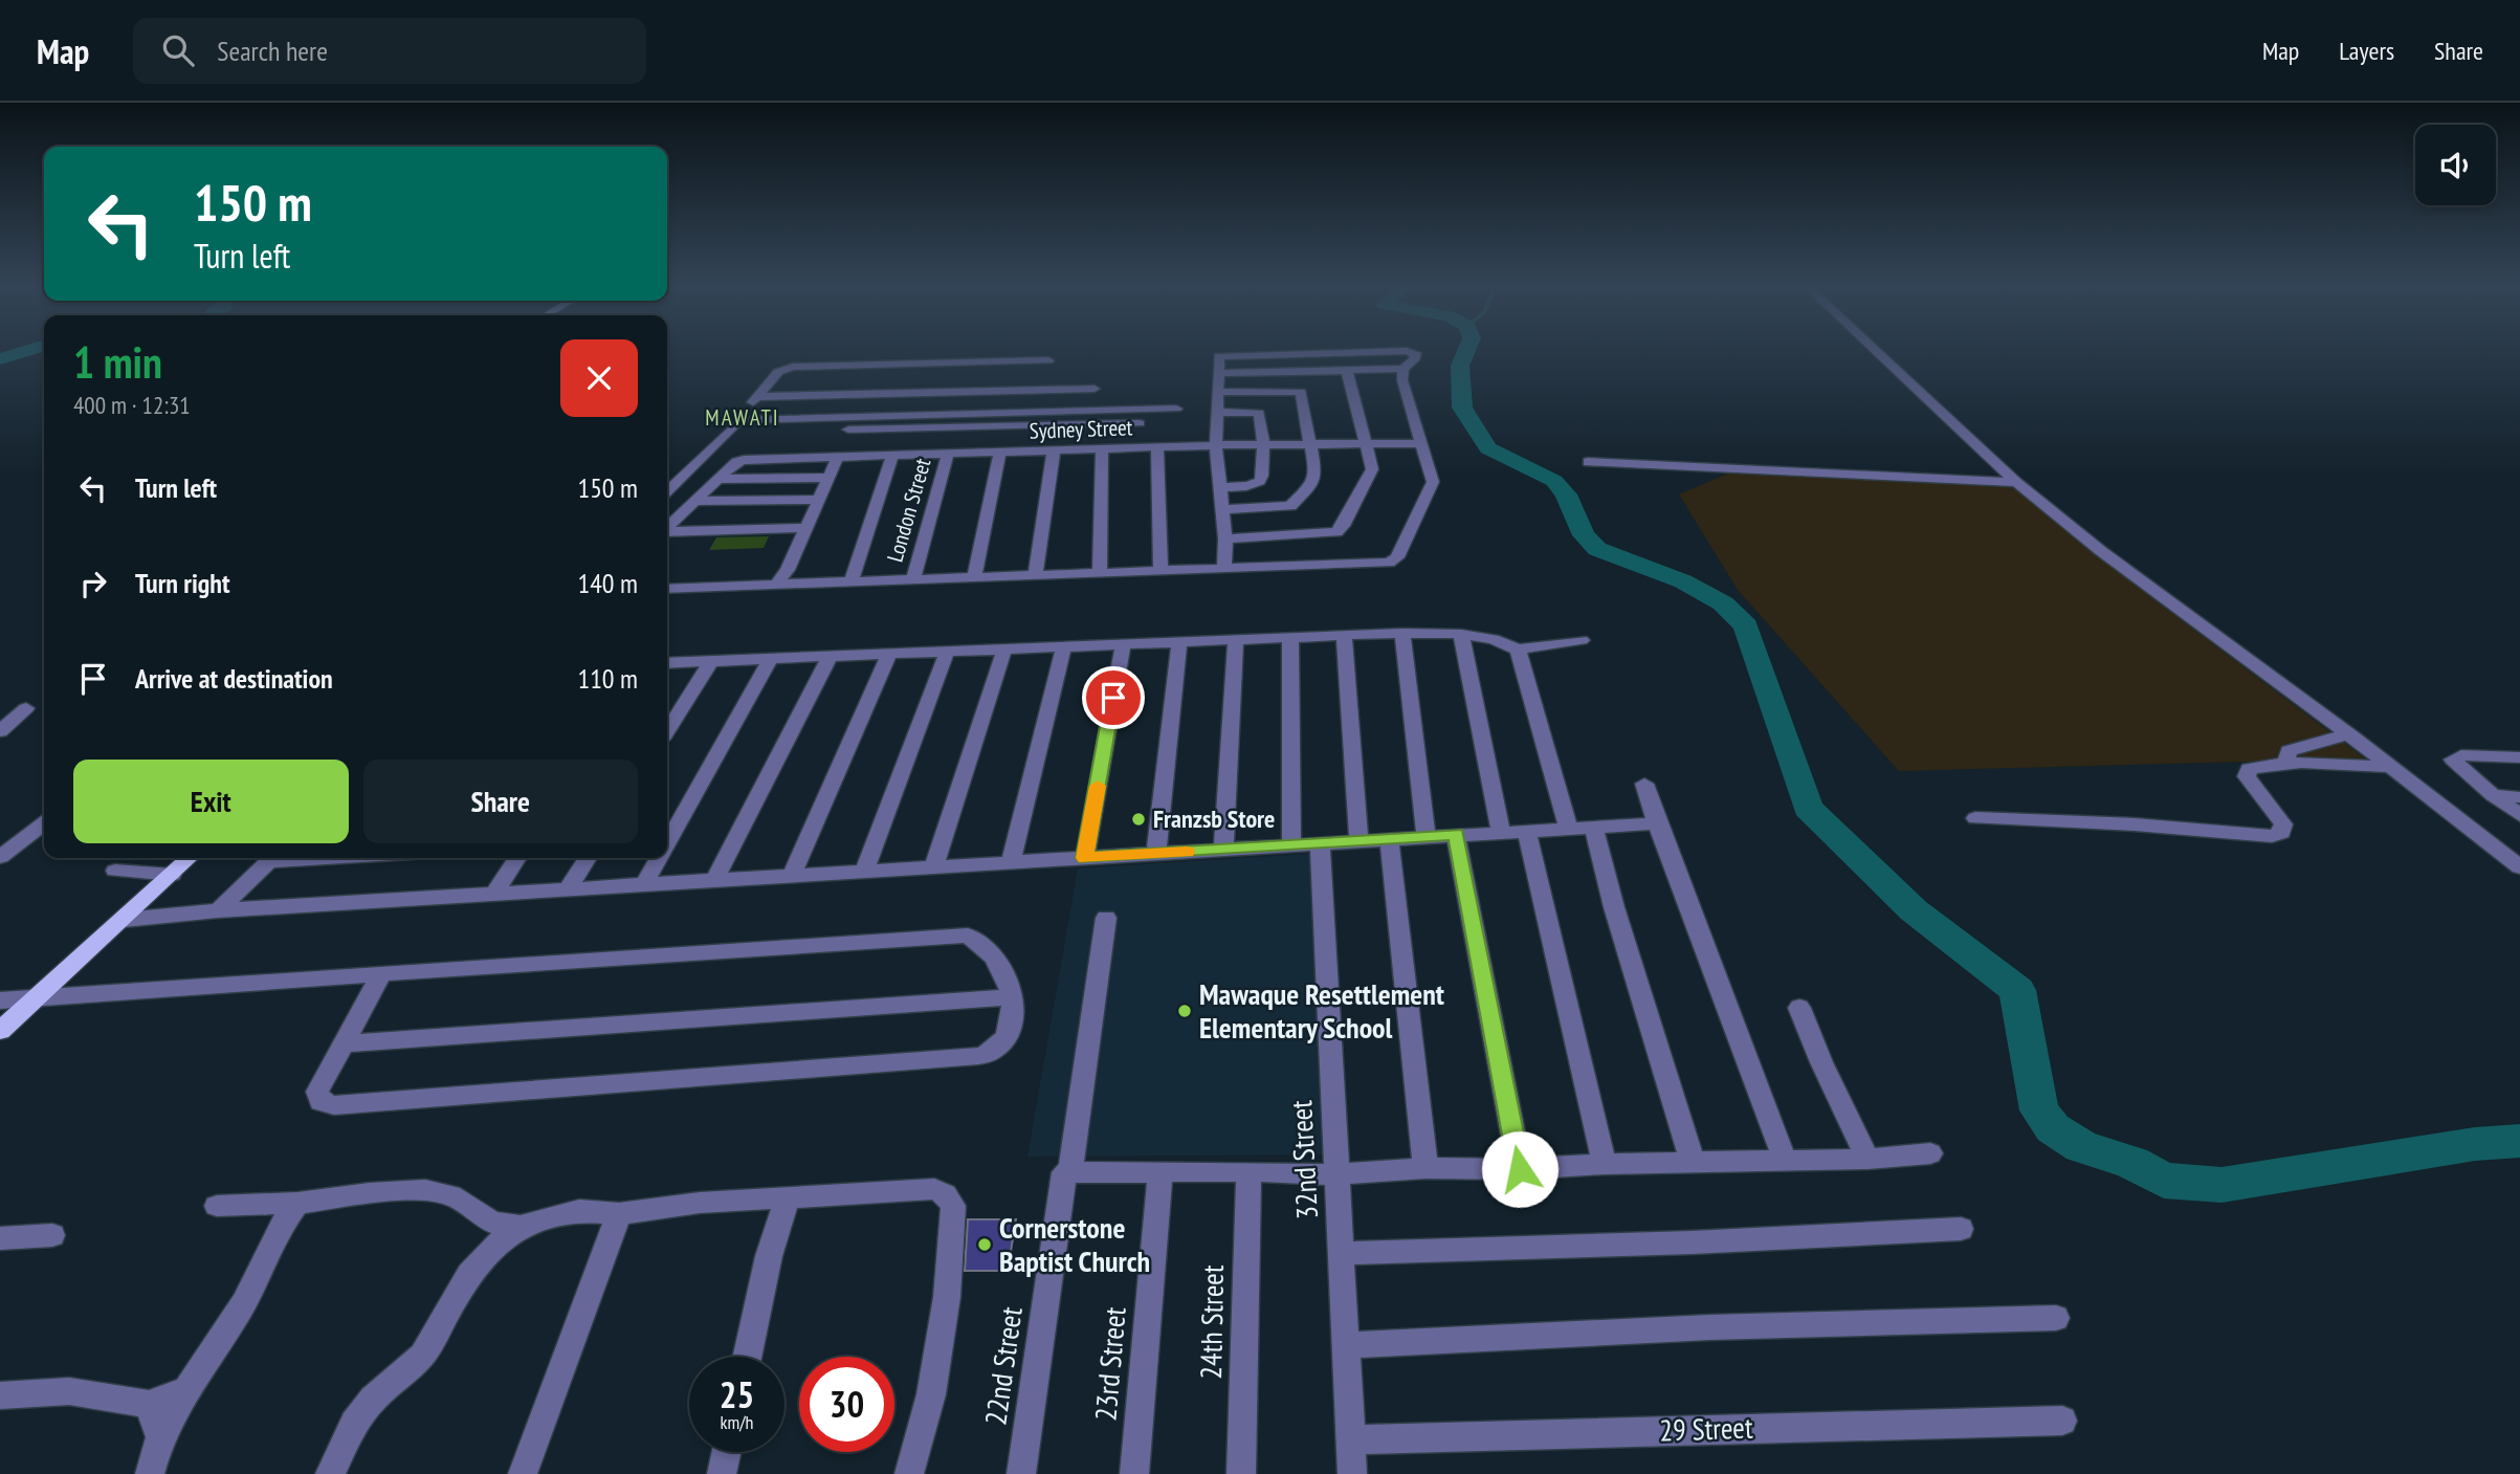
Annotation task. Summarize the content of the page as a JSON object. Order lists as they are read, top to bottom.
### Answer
{
  "streets": {
    "street": [
      "Sydney Street",
      "London Street",
      "32nd Street",
      "24th Street",
      "23rd Street",
      "22nd Street",
      "29 Street"
    ]
  },
  "crossings": [
    ["Sydney Street", "London Street"],
    ["32nd Street", "29 Street"]
  ],
  "districts": ["MAWATI"],
  "places": ["Franzsb Store", "Mawaque Resettlement Elementary School", "Cornerstone Baptist Church"],
  "page": {
    "header": "Map",
    "search": "Search here",
    "nav": ["Map", "Layers", "Share"],
    "turn": ["150 m", "Turn left"],
    "heading": ["1 min", "400 m · 12:31"],
    "list": [
      {
        "name": "Turn left",
        "value": "150 m"
      },
      {
        "name": "Turn right",
        "value": "140 m"
      },
      {
        "name": "Arrive at destination",
        "value": "110 m"
      }
    ],
    "buttons": ["Exit", "Share"],
    "speed": "25 km/h",
    "limit": "30"
  }
}
